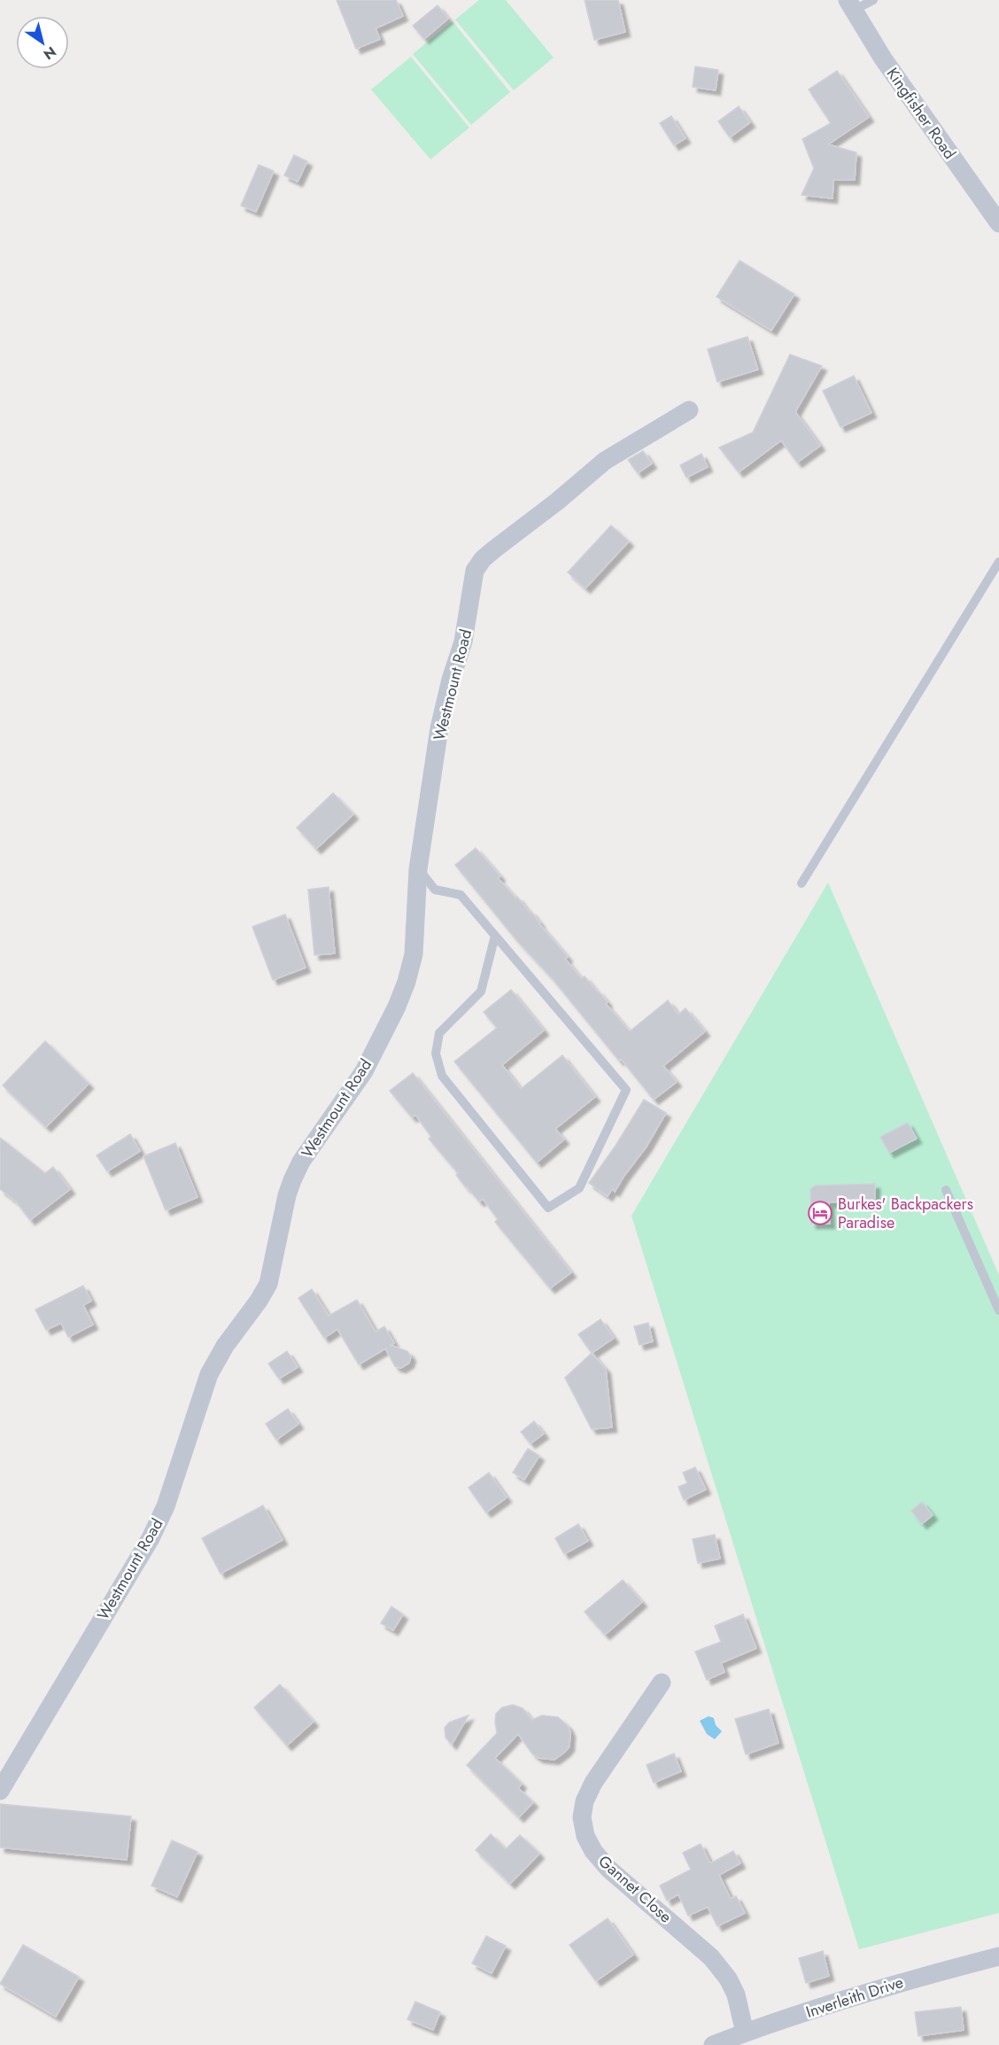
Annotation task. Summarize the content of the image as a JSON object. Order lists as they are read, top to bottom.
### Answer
{
  "streets": {
    "street": [
      "Kingfisher Road",
      "Westmount Road",
      "Gannet Close",
      "Inverleith Drive"
    ]
  },
  "crossings": [
    ["Gannet Close", "Inverleith Drive"]
  ],
  "places": {
    "hotel": ["Burkes' Backpackers Paradise"]
  },
  "north": "bottom right"
}
